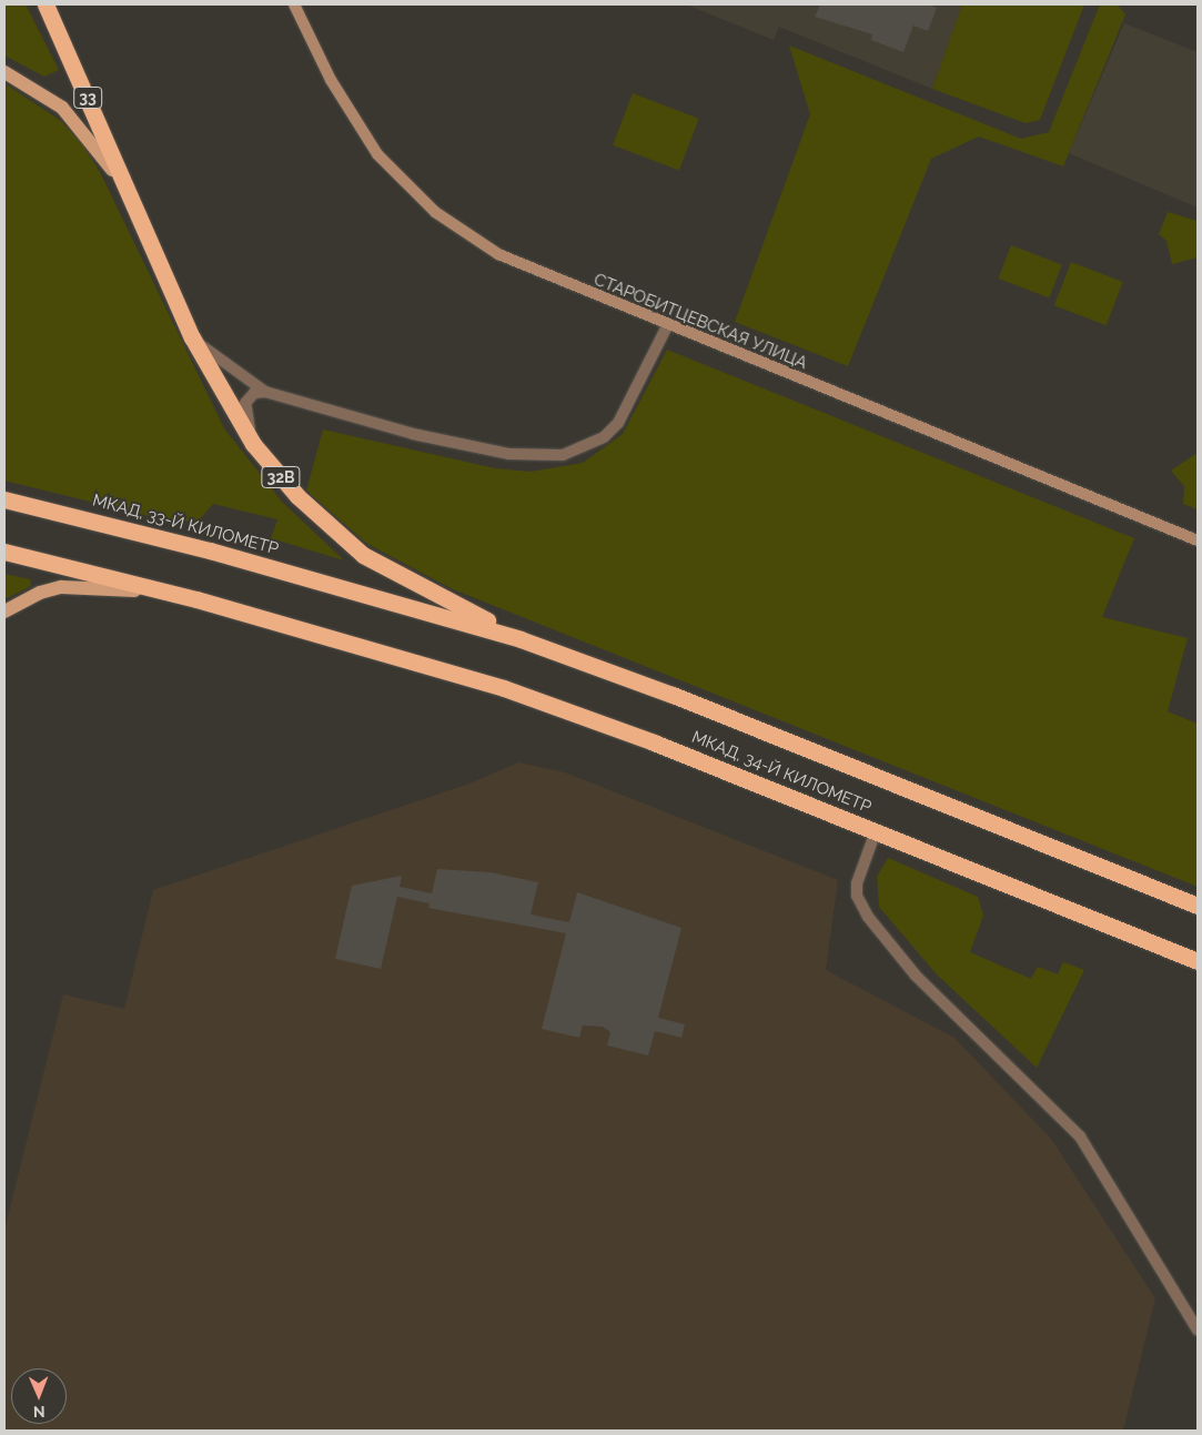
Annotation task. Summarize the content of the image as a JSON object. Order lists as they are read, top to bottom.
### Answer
{
  "streets": {
    "highway": [
      "33",
      "32B",
      "МКАД, 33-Й КИЛОМЕТР",
      "МКАД, 34-Й КИЛОМЕТР"
    ],
    "street": ["СТАРОБИТЦЕВСКАЯ УЛИЦА"]
  },
  "crossings": [
    ["33", "32B"],
    ["32B", "МКАД, 34-Й КИЛОМЕТР"],
    ["МКАД, 33-Й КИЛОМЕТР", "МКАД, 34-Й КИЛОМЕТР"]
  ],
  "north": "bottom"
}
